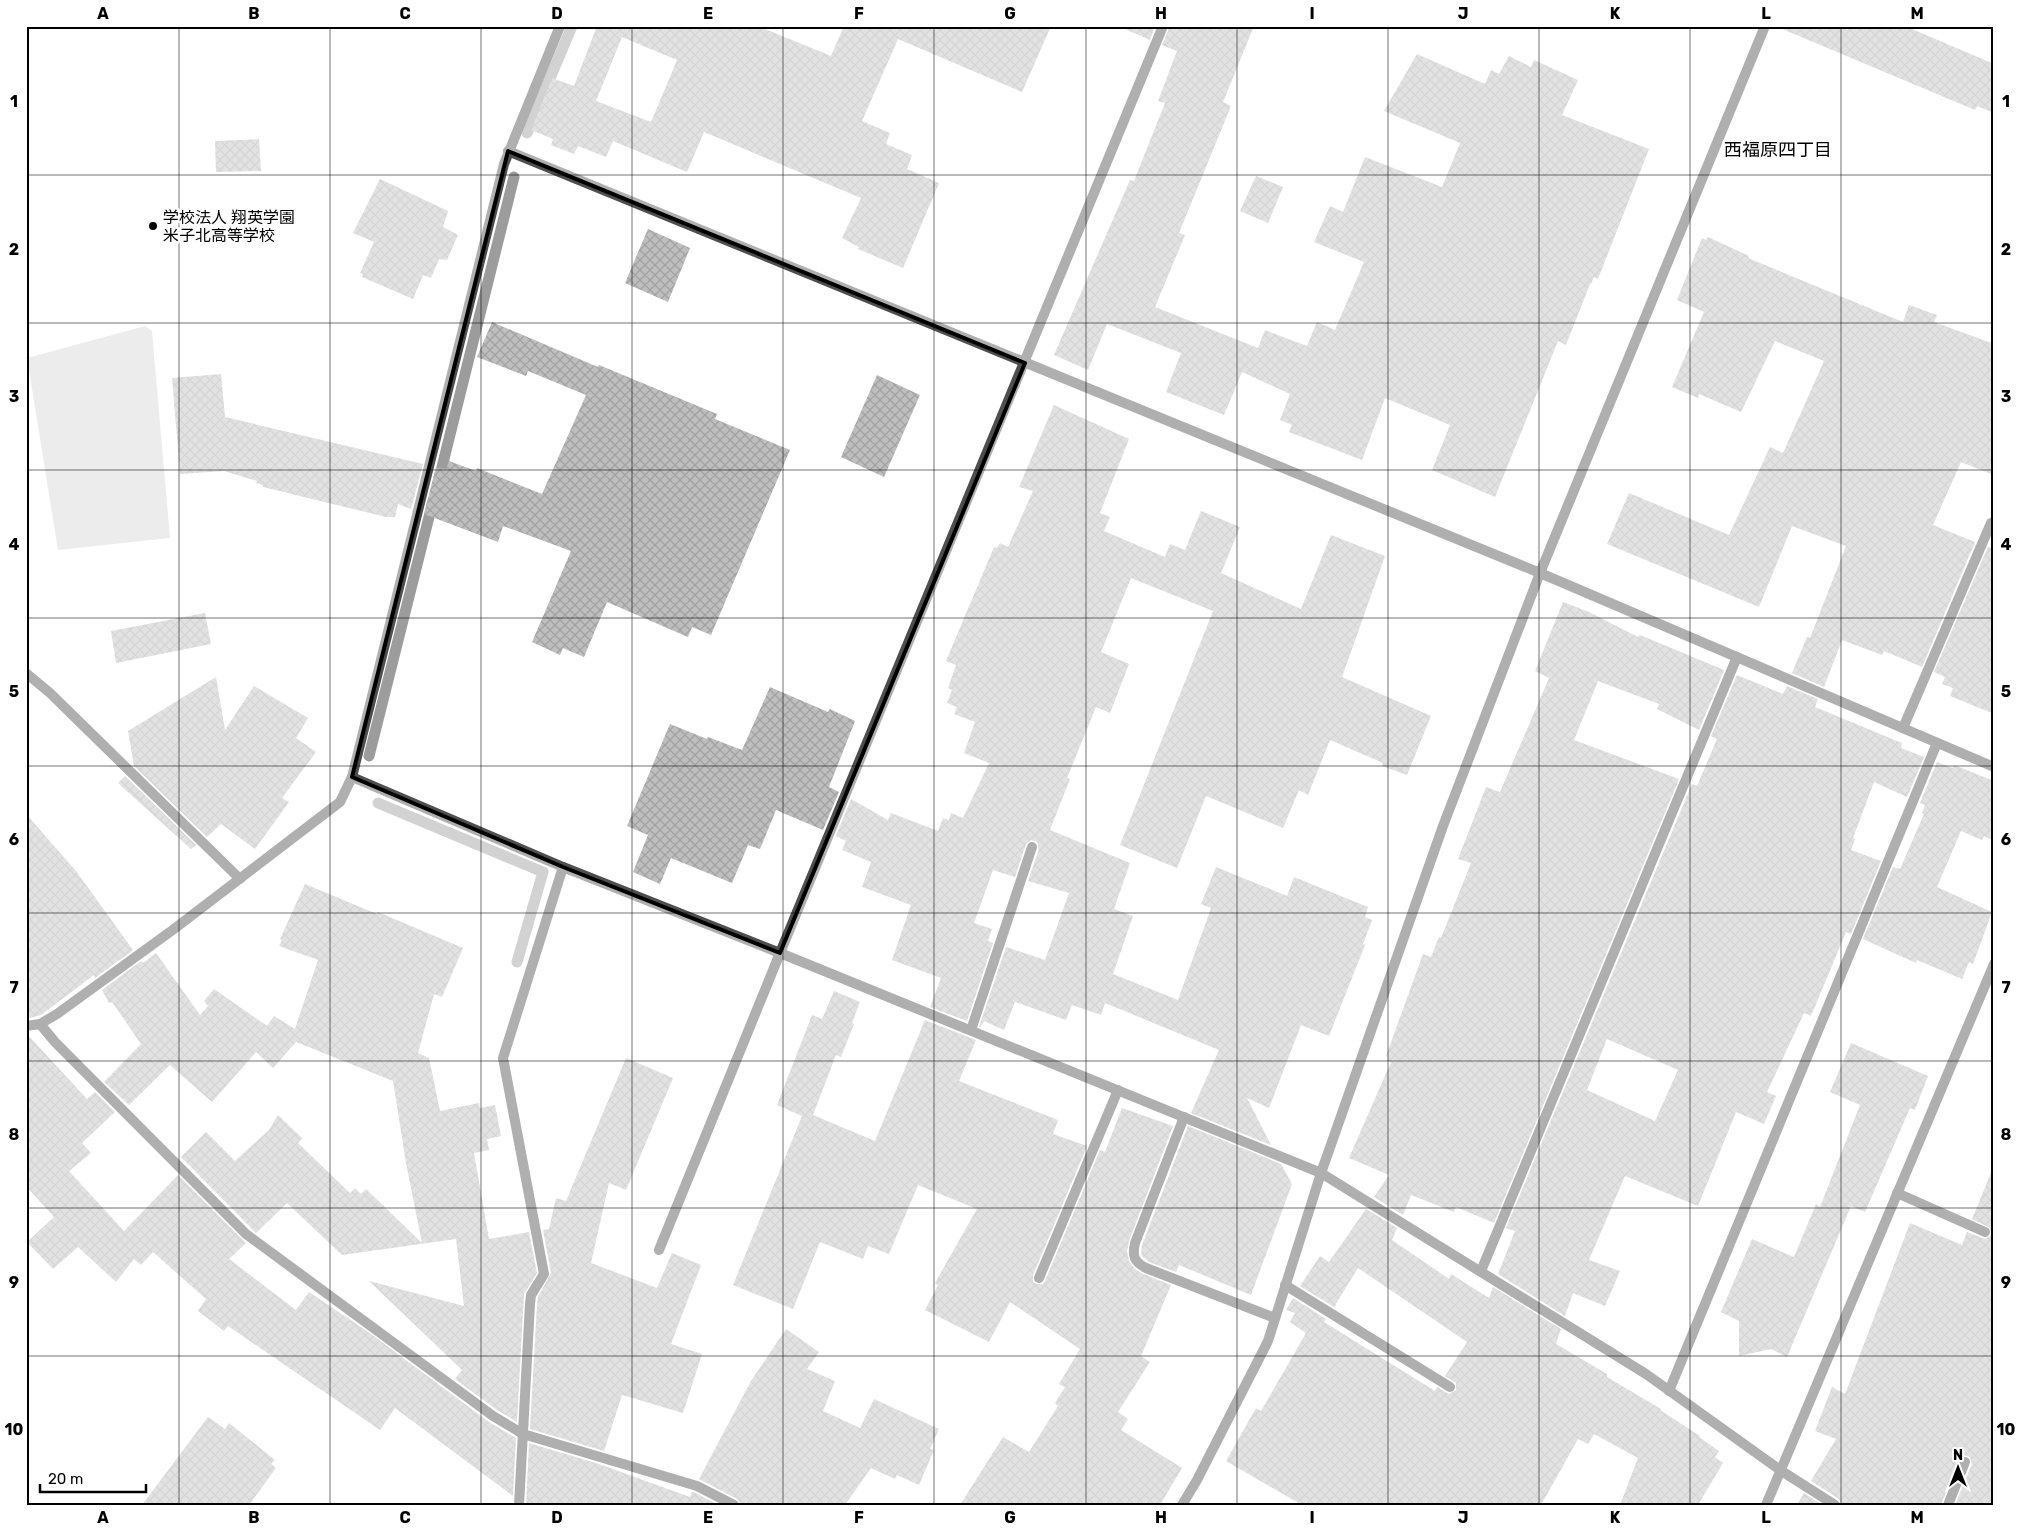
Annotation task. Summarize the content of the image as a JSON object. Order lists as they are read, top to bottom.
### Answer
{
  "districts": ["西福原四丁目"],
  "places": ["学校法人 翔英学園 米子北高等学校"],
  "scale_bar": "20 m",
  "north": "top",
  "grid": {
    "columns": [
      "A",
      "B",
      "C",
      "D",
      "E",
      "F",
      "G",
      "H",
      "I",
      "J",
      "K",
      "L",
      "M"
    ],
    "rows": [
      "1",
      "2",
      "3",
      "4",
      "5",
      "6",
      "7",
      "8",
      "9",
      "10"
    ]
  }
}
